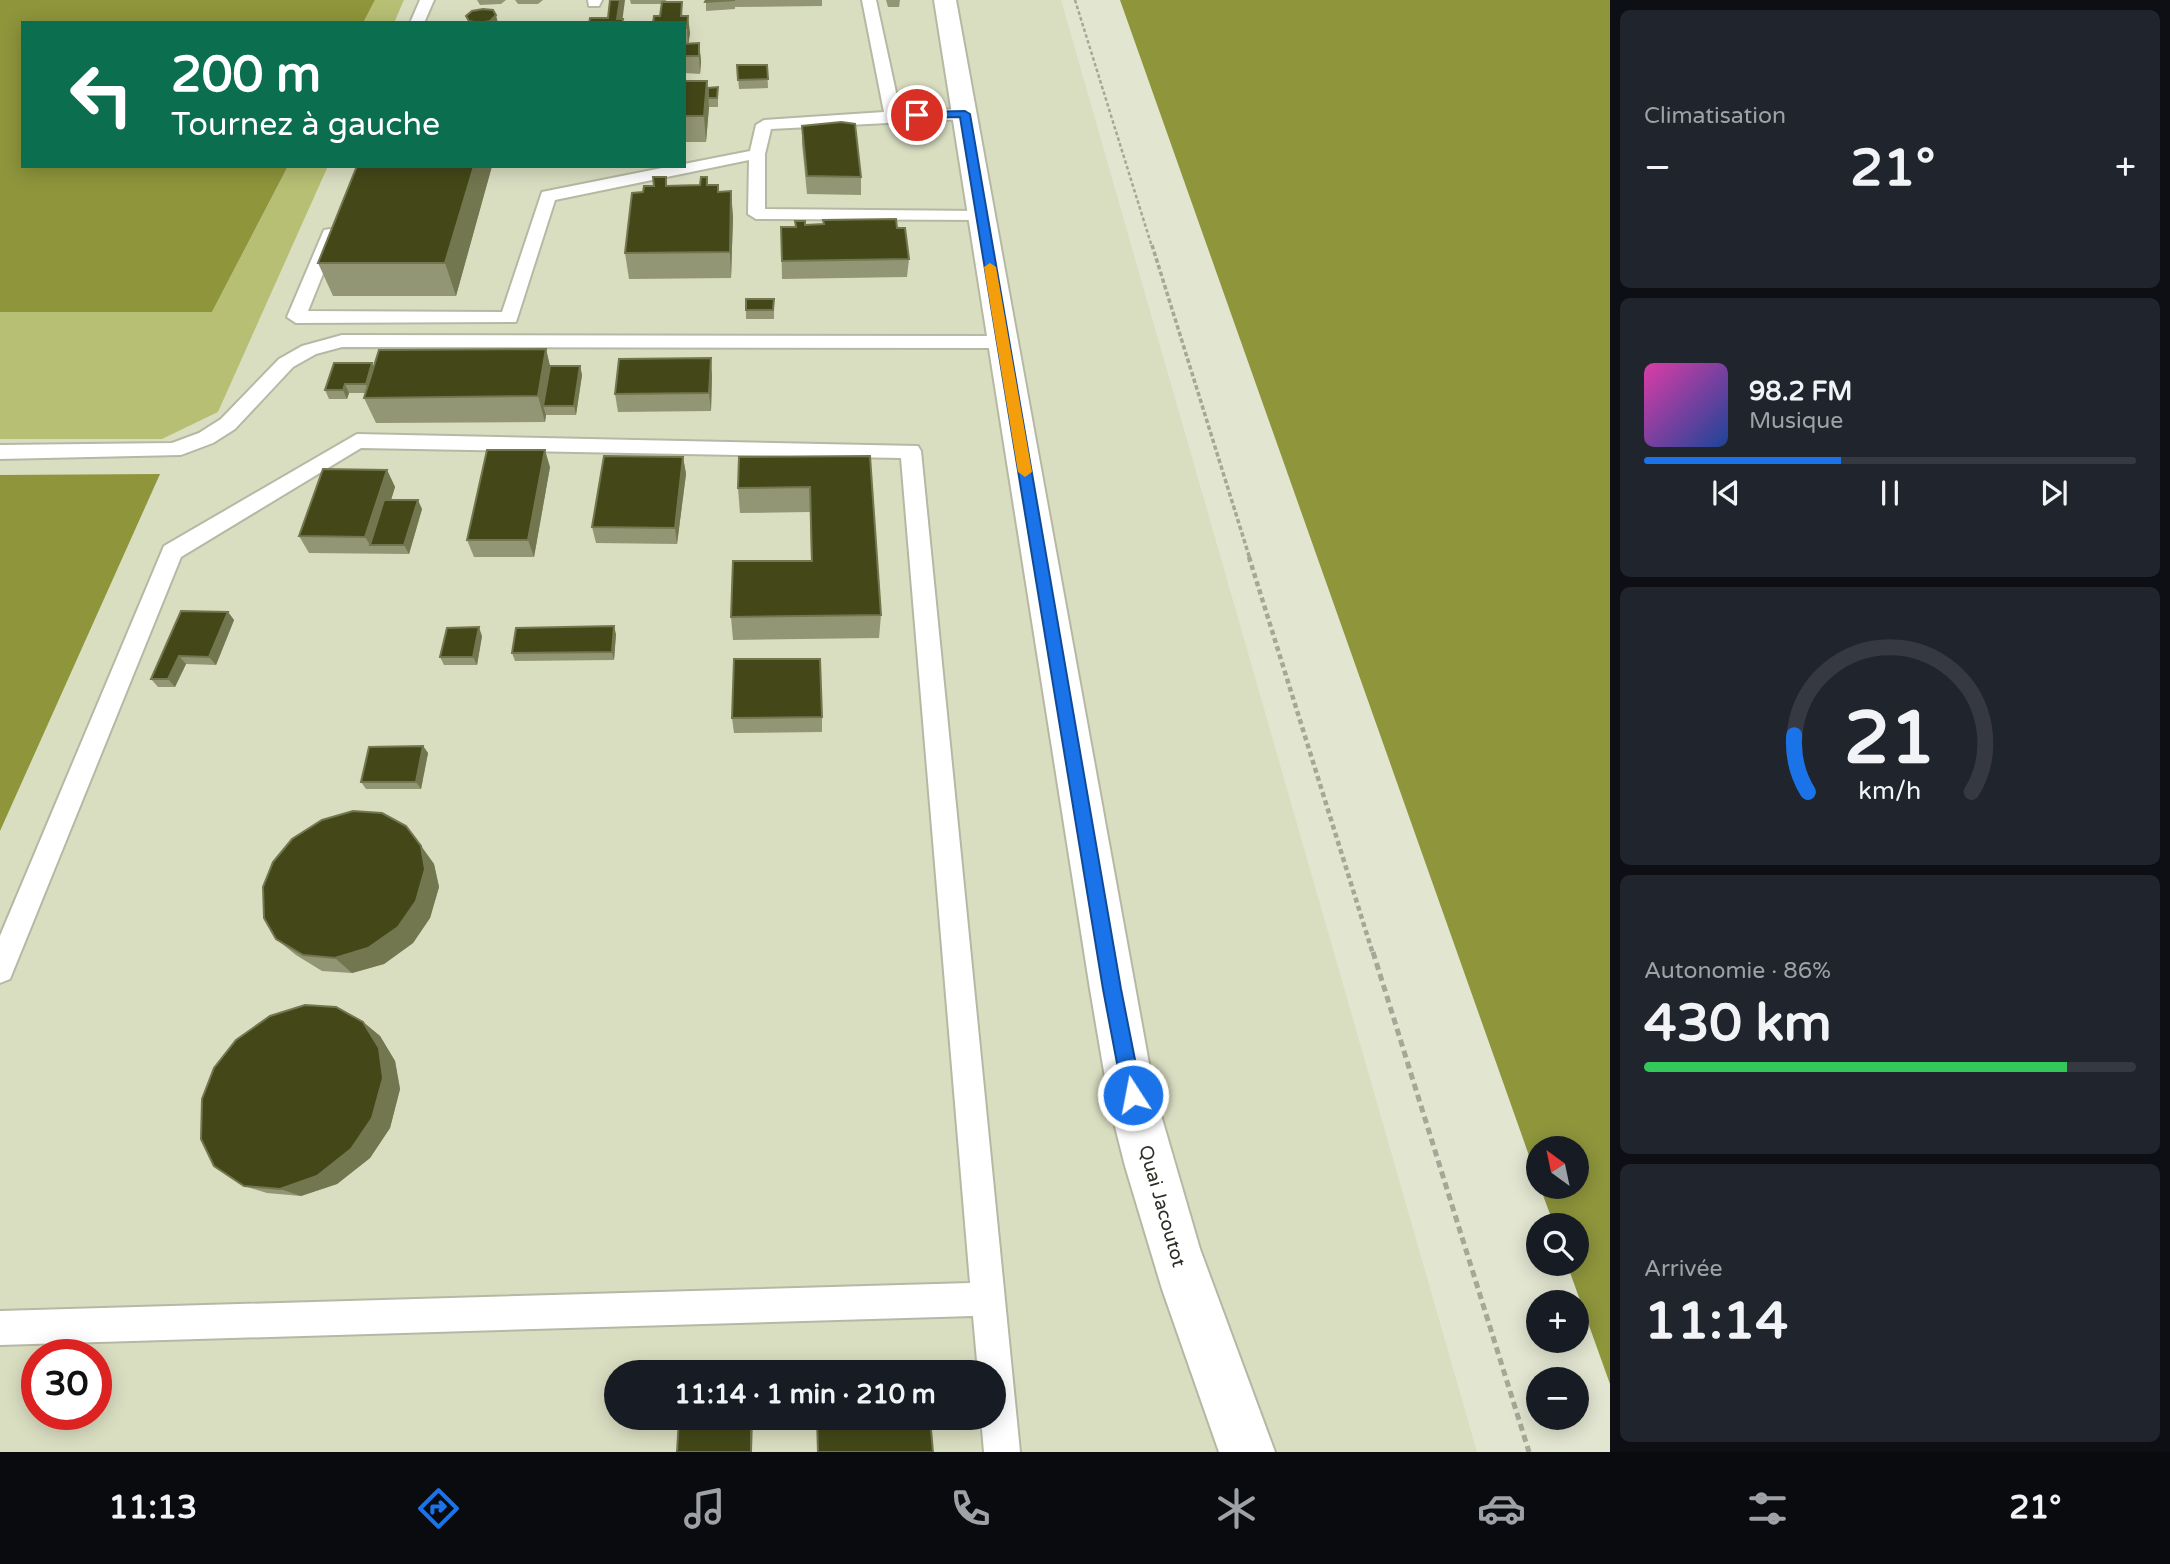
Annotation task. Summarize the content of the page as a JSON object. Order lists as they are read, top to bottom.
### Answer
{
  "streets": {
    "street": ["Quai Jacoutot"]
  },
  "north": "top left",
  "page": {
    "tile": [
      "Climatisation",
      ["Autonomie · 86%", "430 km"],
      ["Arrivée", "11:14"]
    ],
    "turn": ["200 m", "Tournez à gauche"],
    "heat": ["−", "21°", "+"],
    "song": ["98.2 FM", "Musique"],
    "map_buttons": ["+", "−"],
    "limit": "30",
    "trip": "11:14 · 1 min · 210 m",
    "tabs": ["11:13", "21°"],
    "gauge": ["21", "km/h"]
  }
}
